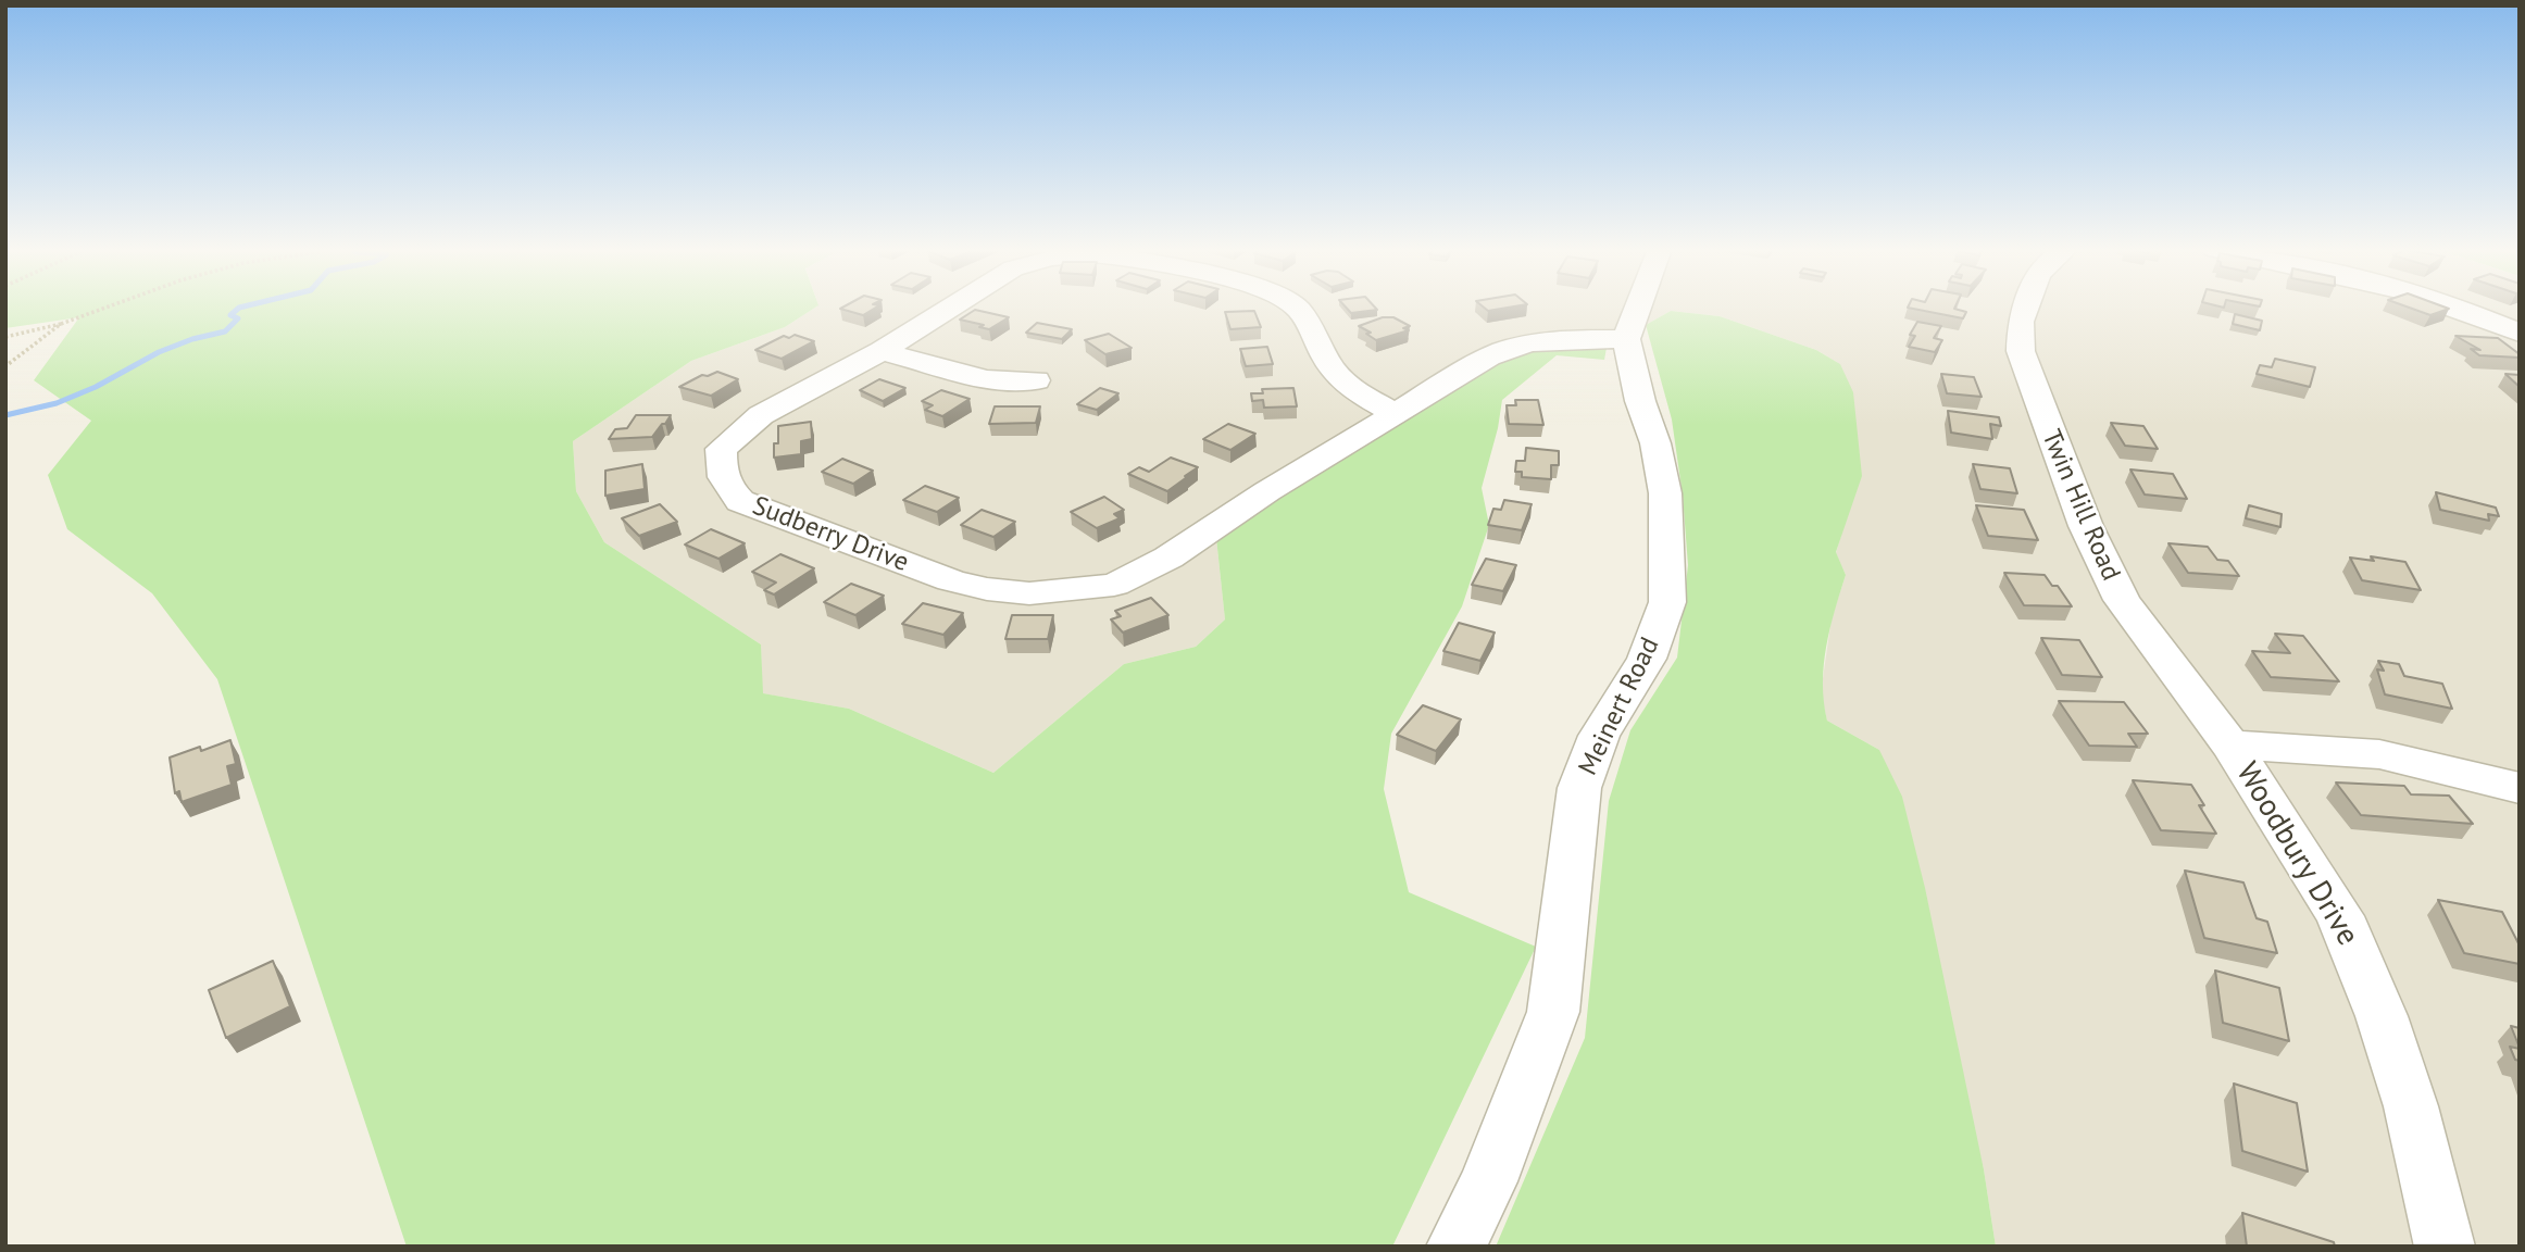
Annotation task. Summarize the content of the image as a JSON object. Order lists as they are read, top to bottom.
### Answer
{
  "streets": {
    "street": [
      "Twin Hill Road",
      "Sudberry Drive",
      "Meinert Road",
      "Woodbury Drive"
    ]
  },
  "crossings": [
    ["Twin Hill Road", "Woodbury Drive"],
    ["Sudberry Drive", "Meinert Road"]
  ]
}
